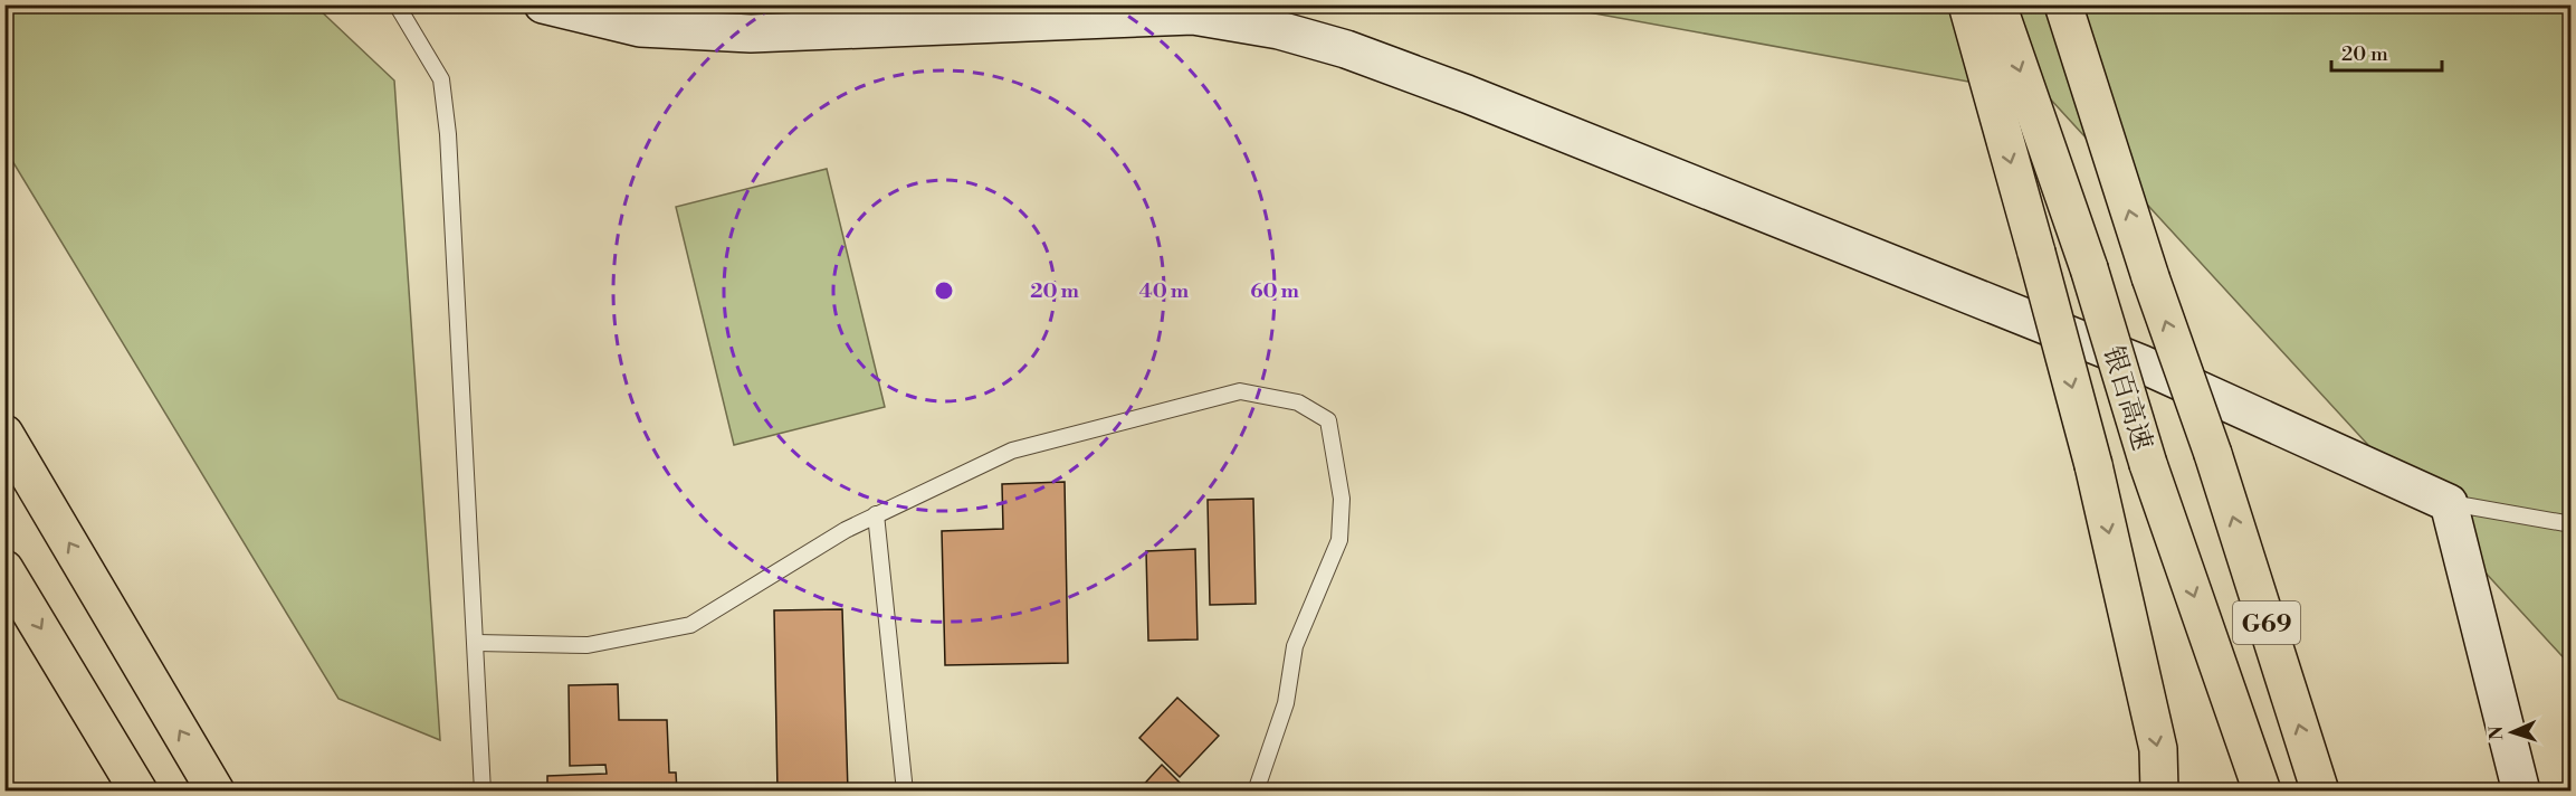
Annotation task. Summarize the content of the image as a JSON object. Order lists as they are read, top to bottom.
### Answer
{
  "streets": {
    "highway": ["银百高速", "G69"]
  },
  "scale_bar": "20 m",
  "north": "left",
  "rings": ["20 m", "40 m", "60 m"]
}
